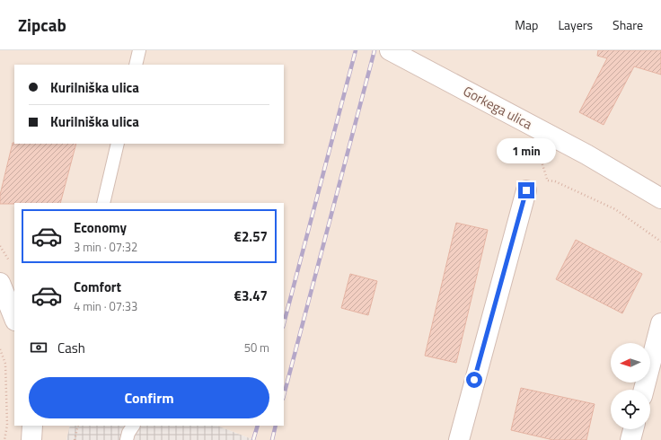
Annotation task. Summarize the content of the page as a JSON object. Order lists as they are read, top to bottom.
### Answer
{
  "streets": {
    "street": ["Gorkega ulica"]
  },
  "north": "left",
  "page": {
    "header": "Zipcab",
    "nav": ["Map", "Layers", "Share"],
    "banner": ["Kurilniška ulica", "Kurilniška ulica"],
    "bubble": "1 min",
    "list": [
      {
        "name": "Economy",
        "note": "3 min · 07:32",
        "value": "€2.57"
      },
      {
        "name": "Comfort",
        "note": "4 min · 07:33",
        "value": "€3.47"
      }
    ],
    "pay": ["Cash", "50 m"],
    "buttons": "Confirm"
  }
}
